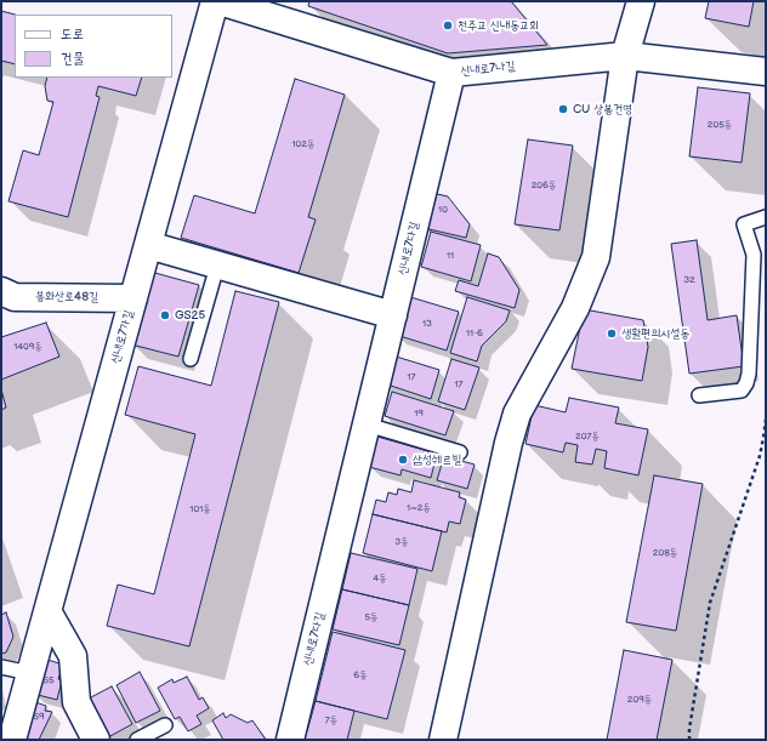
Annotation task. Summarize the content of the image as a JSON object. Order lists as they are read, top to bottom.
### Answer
{
  "streets": {
    "street": [
      "신내로7나길",
      "신내로7다길",
      "봉화산로48길",
      "신내로7가길"
    ]
  },
  "crossings": [
    ["신내로7나길", "신내로7다길"],
    ["봉화산로48길", "신내로7가길"]
  ],
  "places": [
    "천주교 신내동교회",
    "CU 상봉건영",
    "GS25",
    "생활편의시설동",
    "삼성쉐르빌"
  ],
  "house_numbers": [
    "205동",
    "102동",
    "206동",
    "10",
    "11",
    "32",
    "13",
    "11-6",
    "1409동",
    "17",
    "17",
    "19",
    "207동",
    "1~2동",
    "101동",
    "3동",
    "208동",
    "4동",
    "5동",
    "6동",
    "55",
    "209동",
    "59",
    "7동"
  ],
  "legend": ["도로", "건물"]
}
